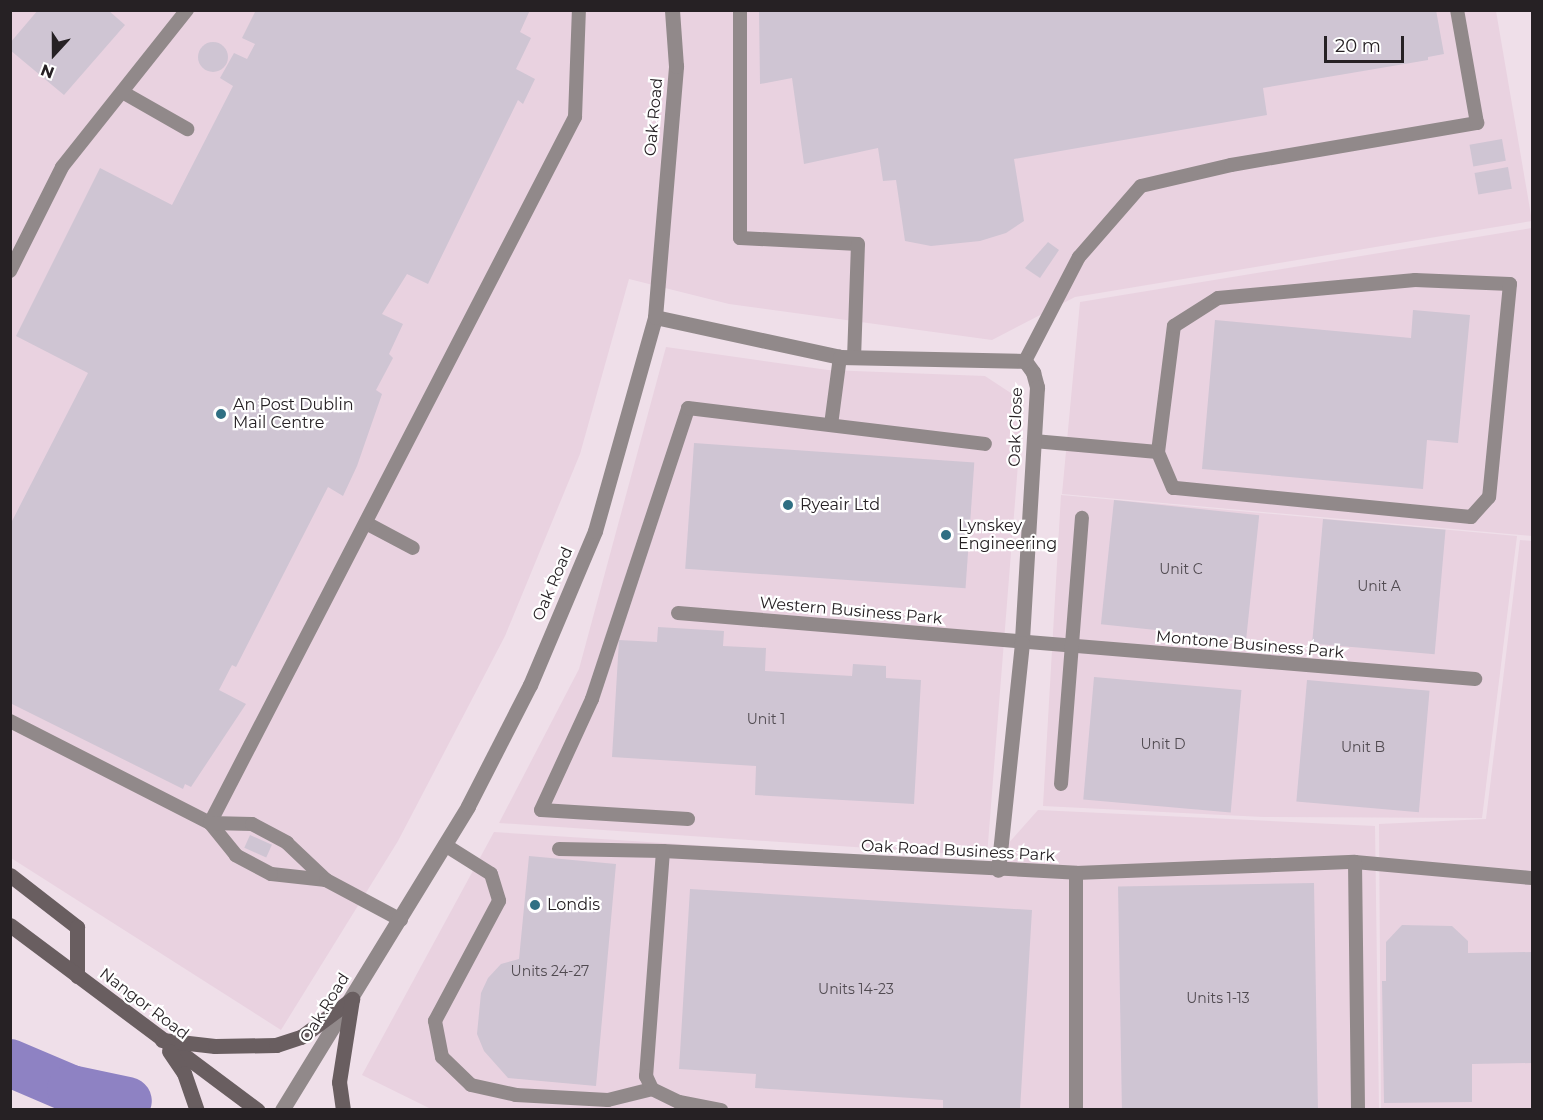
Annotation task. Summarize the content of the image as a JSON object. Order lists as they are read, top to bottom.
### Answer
{
  "streets": {
    "main road": ["Nangor Road"],
    "street": ["Oak Road", "Oak Close"],
    "lane": ["Western Business Park", "Montone Business Park", "Oak Road Business Park"]
  },
  "crossings": [
    ["Oak Close", "Western Business Park"],
    ["Oak Close", "Montone Business Park"],
    ["Oak Close", "Oak Road Business Park"],
    ["Western Business Park", "Montone Business Park"]
  ],
  "places": [
    "An Post Dublin Mail Centre",
    "Ryeair Ltd",
    "Lynskey Engineering",
    "Londis"
  ],
  "house_numbers": [
    "Unit C",
    "Unit A",
    "Unit 1",
    "Unit D",
    "Unit B",
    "Units 24-27",
    "Units 14-23",
    "Units 1-13"
  ],
  "scale_bar": "20 m",
  "north": "bottom"
}
